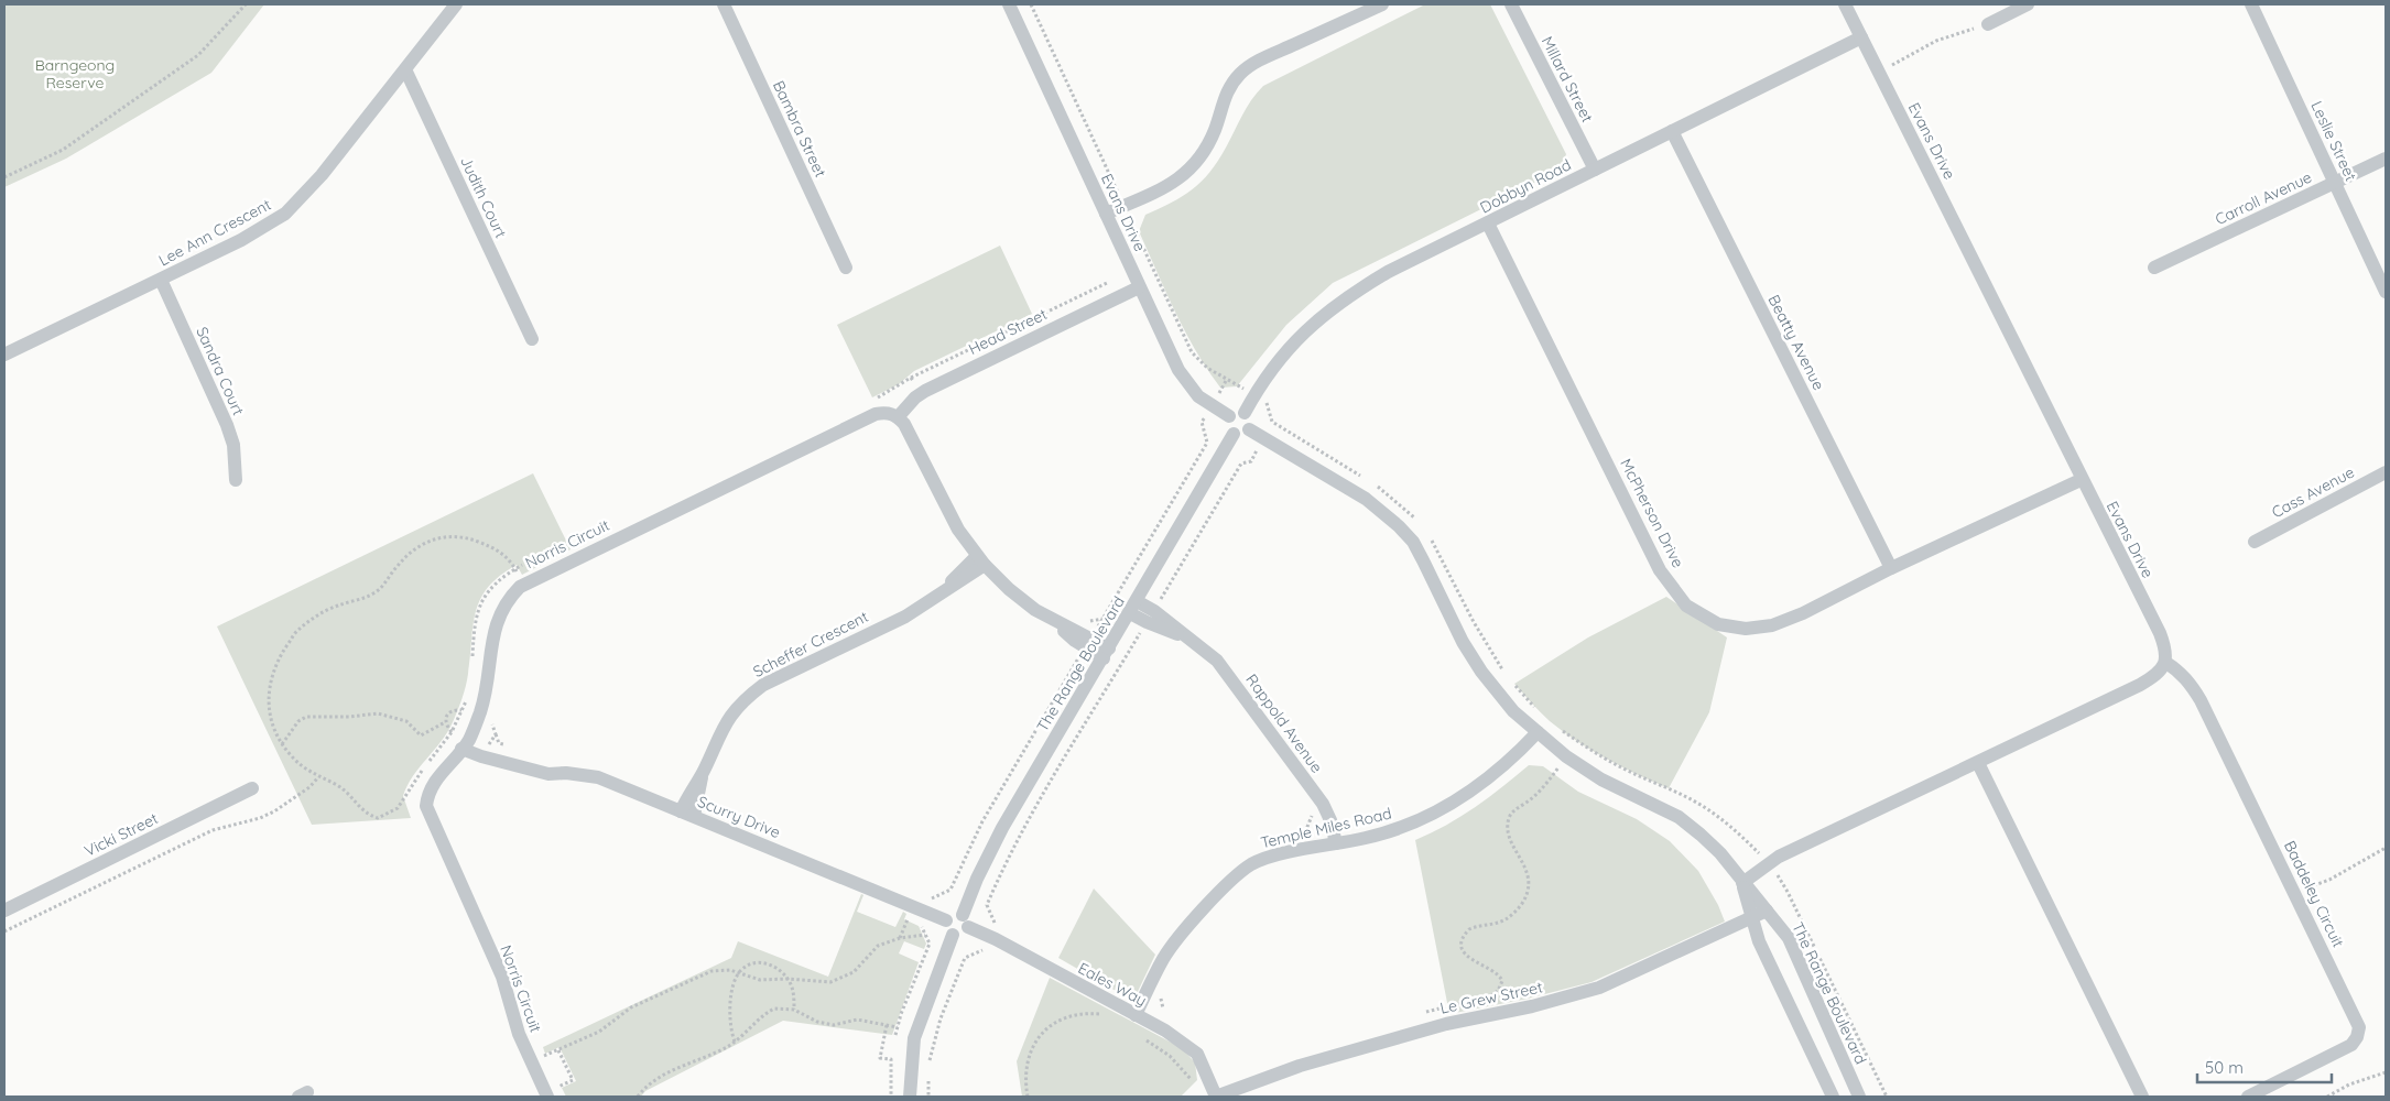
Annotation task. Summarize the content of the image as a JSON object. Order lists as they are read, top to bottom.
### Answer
{
  "streets": {
    "street": [
      "Millard Street",
      "Bambra Street",
      "Evans Drive",
      "Leslie Street",
      "Dobbyn Road",
      "Judith Court",
      "Carroll Avenue",
      "Lee Ann Crescent",
      "Head Street",
      "Beatty Avenue",
      "Sandra Court",
      "Cass Avenue",
      "McPherson Drive",
      "Norris Circuit",
      "Scheffer Crescent",
      "The Range Boulevard",
      "Rappold Avenue",
      "Scurry Drive",
      "Temple Miles Road",
      "Vicki Street",
      "Baddeley Circuit",
      "Eales Way",
      "Le Grew Street"
    ]
  },
  "crossings": [
    ["Millard Street", "Dobbyn Road"],
    ["Evans Drive", "Dobbyn Road"],
    ["Evans Drive", "Head Street"],
    ["Evans Drive", "McPherson Drive"],
    ["Evans Drive", "The Range Boulevard"],
    ["Evans Drive", "Baddeley Circuit"],
    ["Leslie Street", "Carroll Avenue"],
    ["Dobbyn Road", "Beatty Avenue"],
    ["Dobbyn Road", "McPherson Drive"],
    ["Dobbyn Road", "The Range Boulevard"],
    ["Judith Court", "Lee Ann Crescent"],
    ["Lee Ann Crescent", "Sandra Court"],
    ["Head Street", "Norris Circuit"],
    ["Beatty Avenue", "McPherson Drive"],
    ["Norris Circuit", "Scurry Drive"],
    ["Scheffer Crescent", "Scurry Drive"],
    ["The Range Boulevard", "Rappold Avenue"],
    ["The Range Boulevard", "Scurry Drive"],
    ["The Range Boulevard", "Temple Miles Road"],
    ["The Range Boulevard", "Eales Way"],
    ["The Range Boulevard", "Le Grew Street"],
    ["Rappold Avenue", "Temple Miles Road"],
    ["Scurry Drive", "Eales Way"],
    ["Temple Miles Road", "Eales Way"],
    ["Eales Way", "Le Grew Street"]
  ],
  "parks": ["Barngeong Reserve"],
  "scale_bar": "50 m"
}
